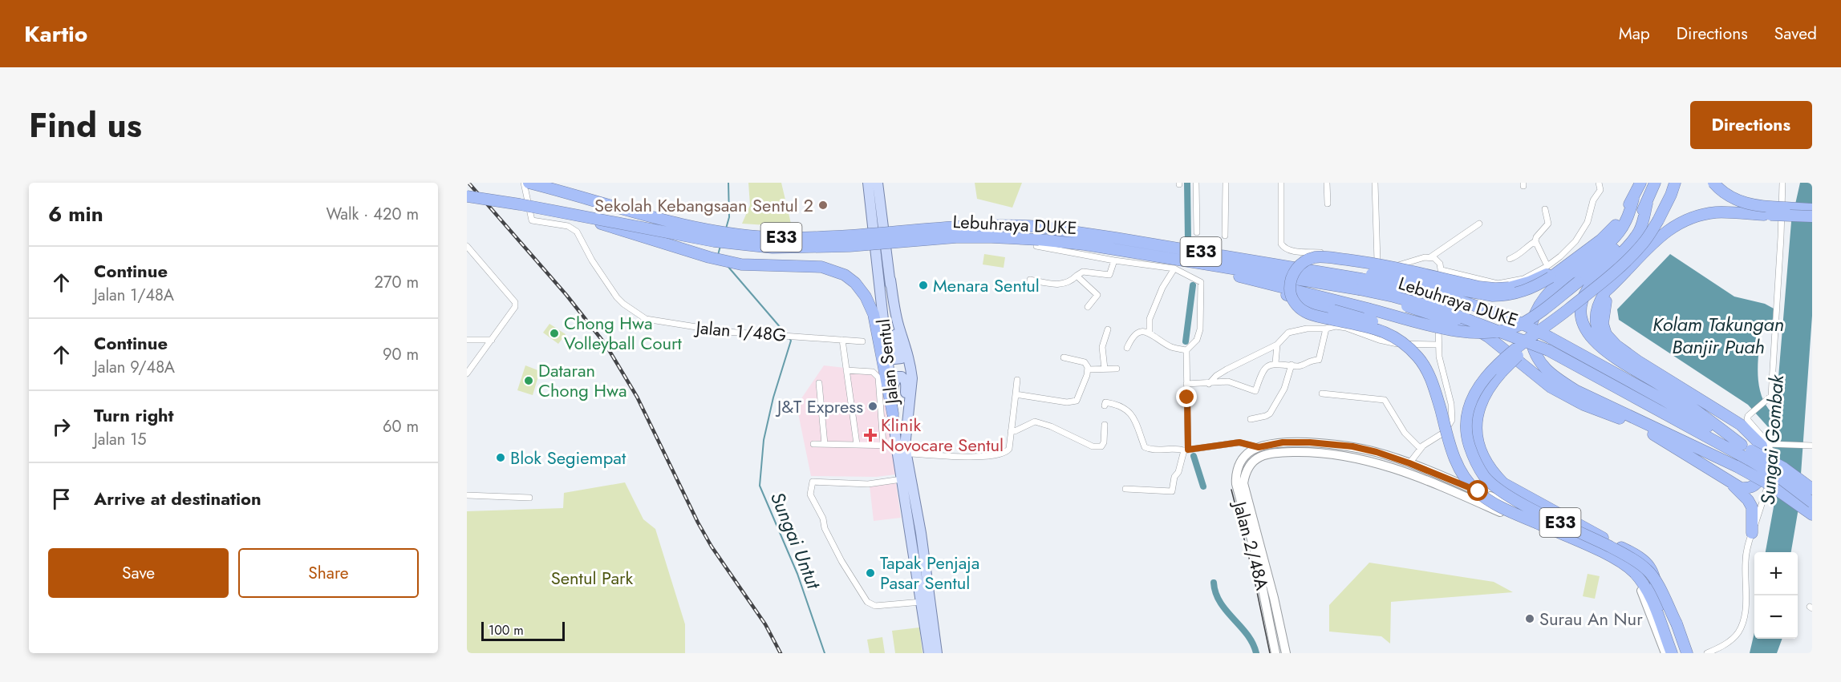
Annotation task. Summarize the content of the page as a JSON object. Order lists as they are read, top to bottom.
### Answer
{
  "streets": {
    "highway": ["Lebuhraya DUKE", "E33"],
    "main road": ["Jalan Sentul", "Jalan 2/48A"],
    "street": ["Jalan 1/48G"]
  },
  "water": ["Kolam Takungan Banjir Puah", "Sungai Gombak", "Sungai Untut"],
  "parks": ["Sentul Park"],
  "places": {
    "other": [
      "Sekolah Kebangsaan Sentul 2",
      "Menara Sentul",
      "Chong Hwa Volleyball Court",
      "Dataran Chong Hwa",
      "J&T Express",
      "Blok Segiempat",
      "Tapak Penjaja Pasar Sentul",
      "Surau An Nur"
    ],
    "health": ["Klinik Novocare Sentul"]
  },
  "scale_bar": "100 m",
  "page": {
    "header": "Kartio",
    "nav": ["Map", "Directions", "Saved"],
    "title": "Find us",
    "buttons": [
      "Directions",
      ["Save", "Share"]
    ],
    "heading": ["6 min", "Walk · 420 m"],
    "list": [
      ["Continue", "Jalan 1/48A", "270 m"],
      ["Continue", "Jalan 9/48A", "90 m"],
      ["Turn right", "Jalan 15", "60 m"],
      "Arrive at destination"
    ],
    "map_buttons": ["+", "−"],
    "scale": "100 m"
  }
}
